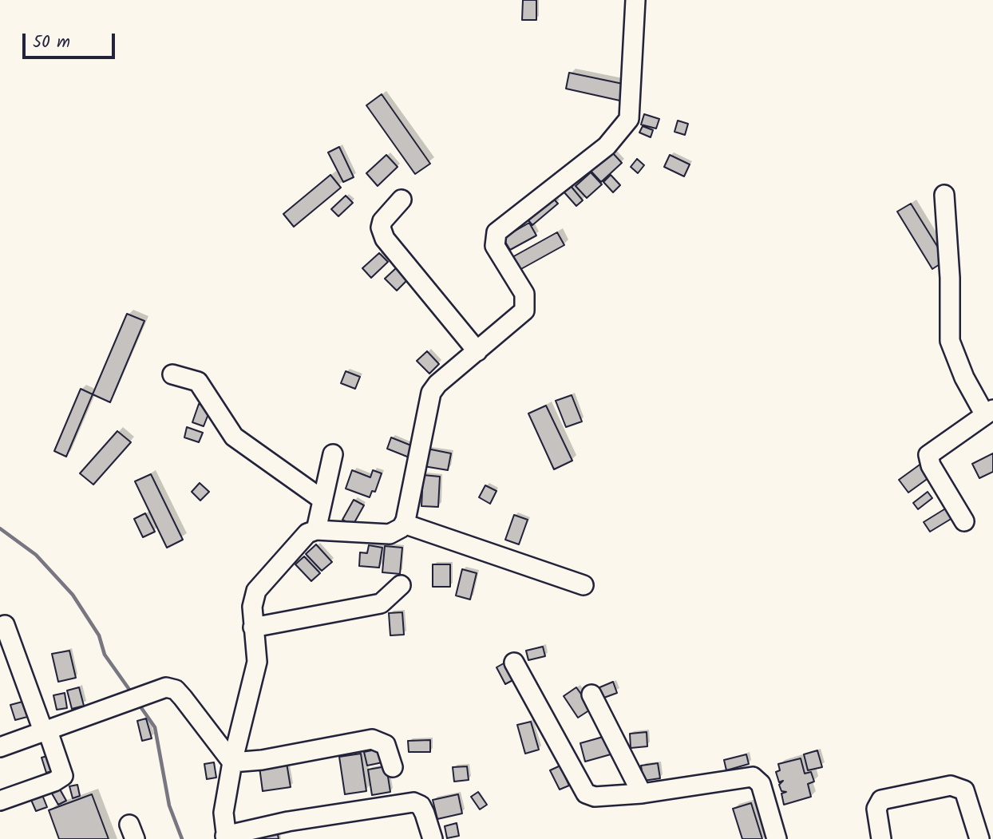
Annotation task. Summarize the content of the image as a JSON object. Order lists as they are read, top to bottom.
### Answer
{
  "scale_bar": "50 m"
}
